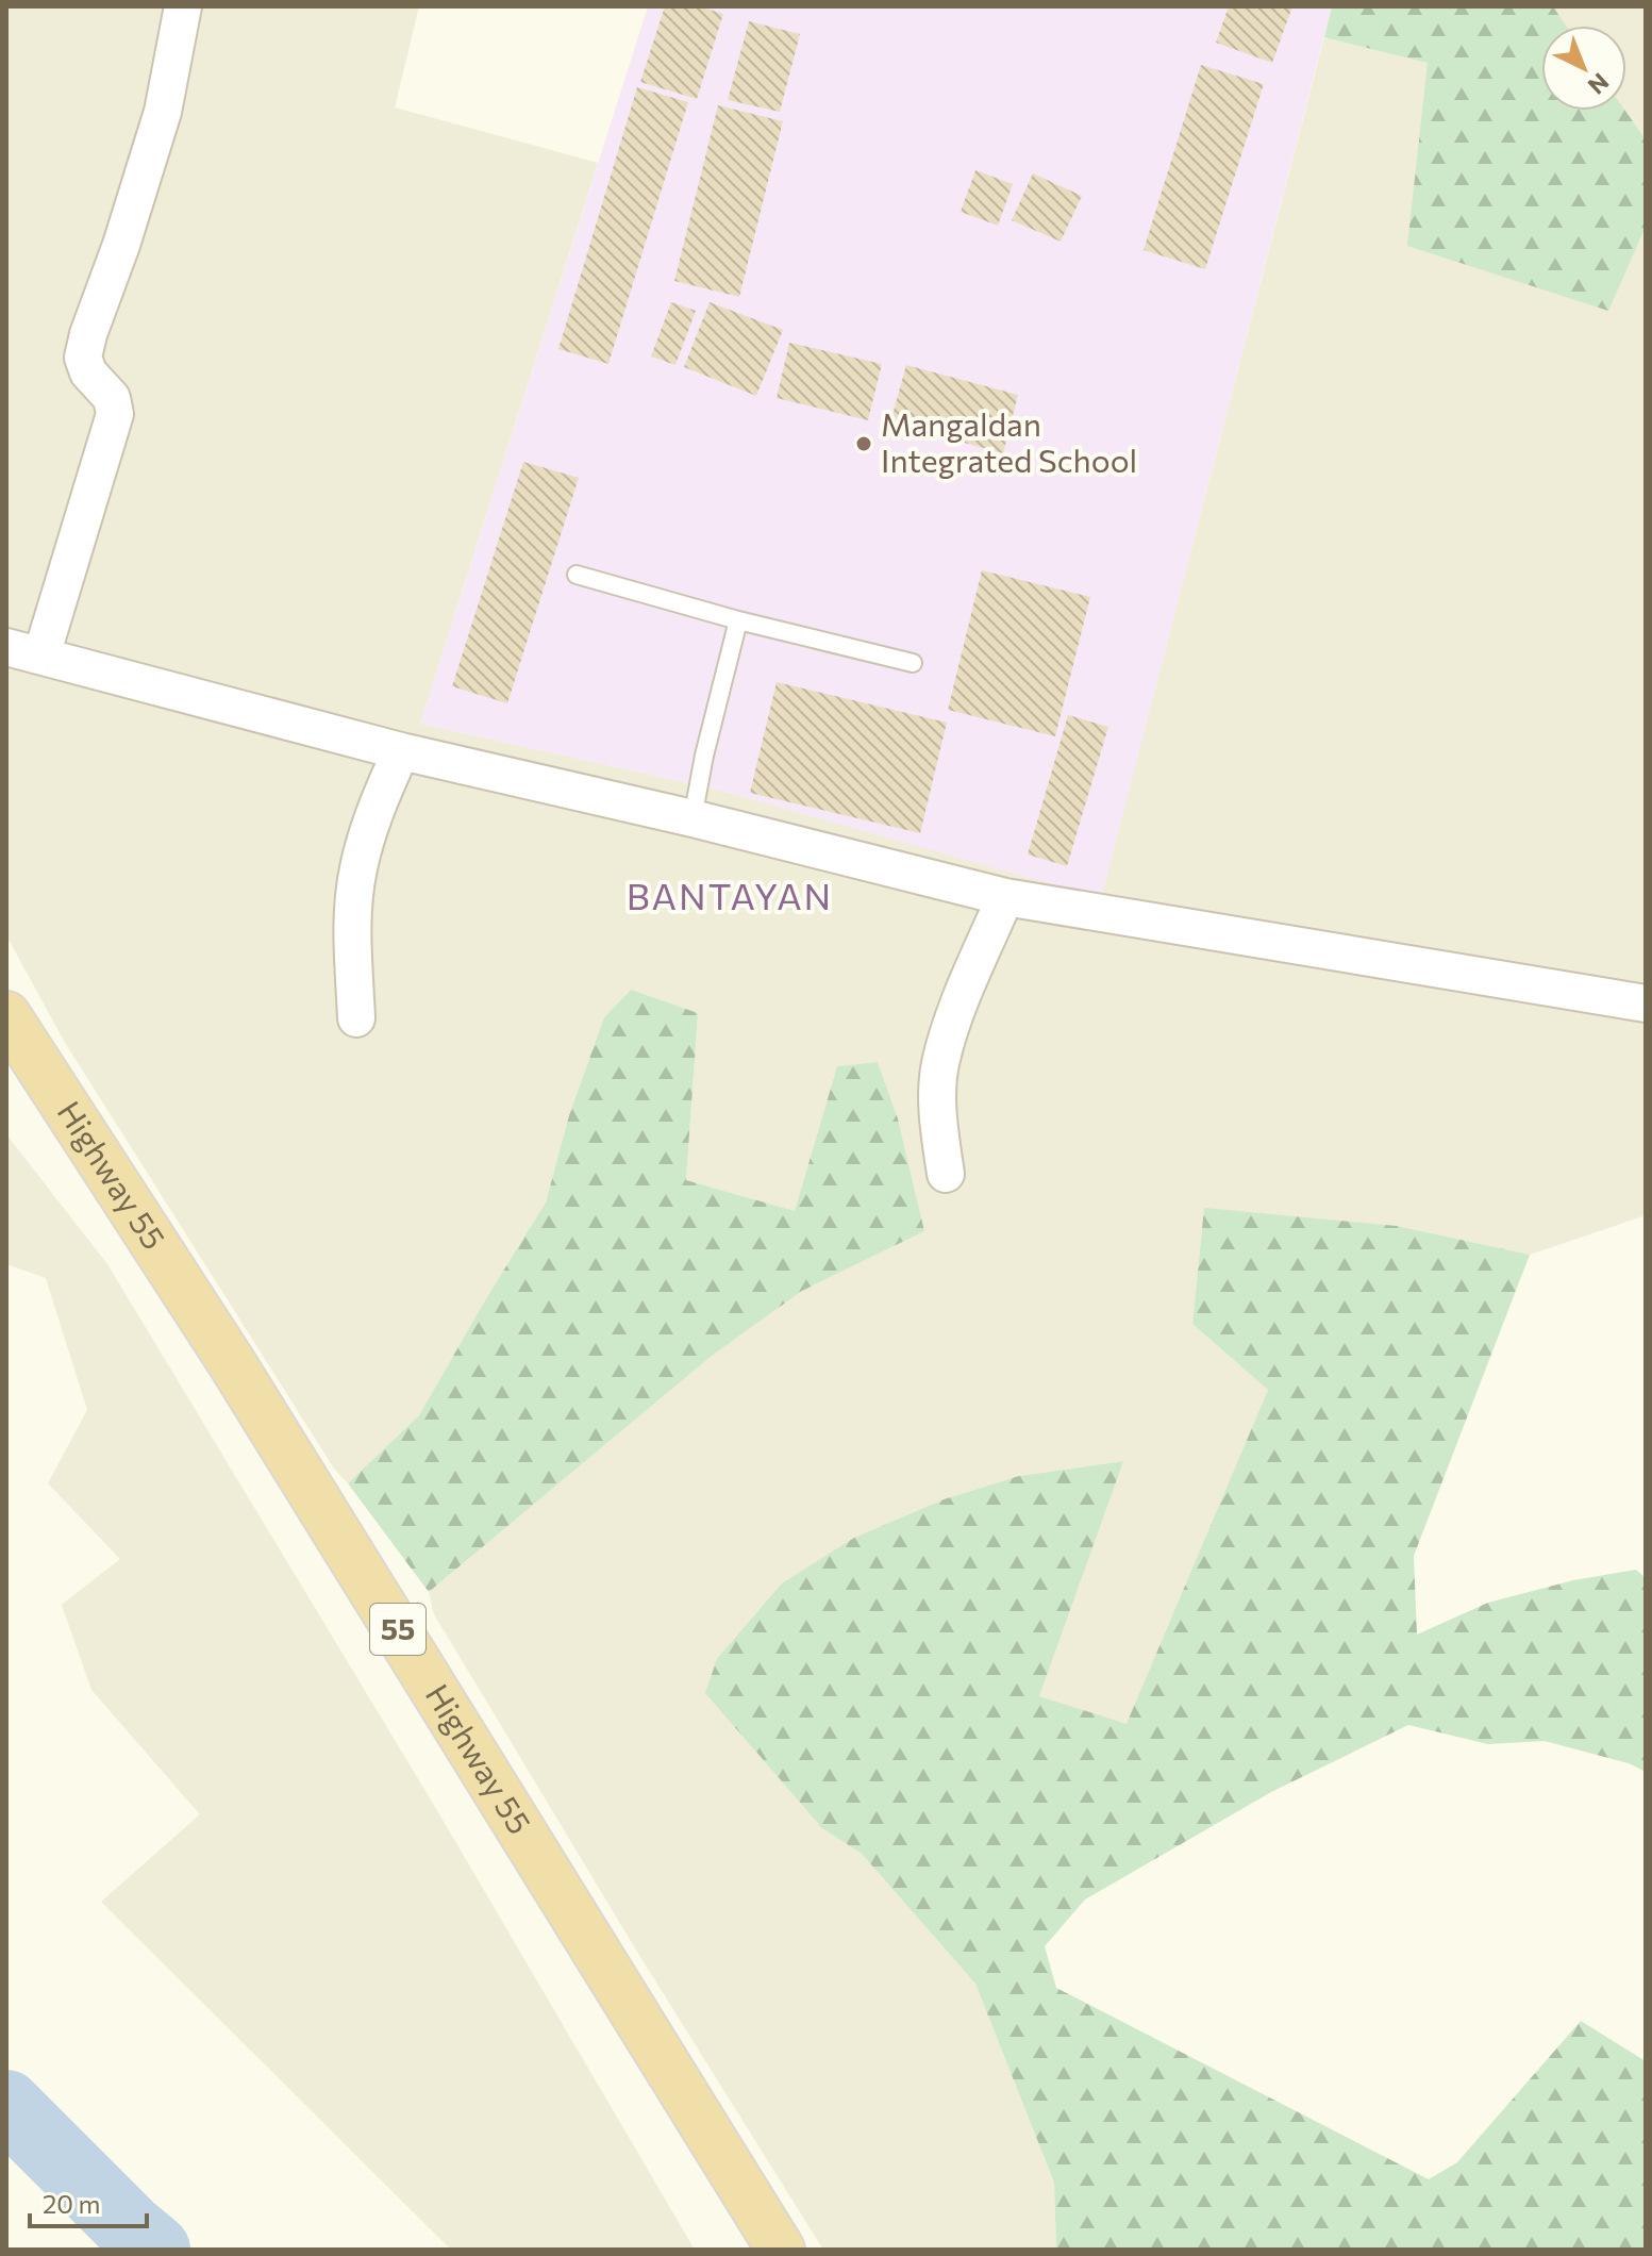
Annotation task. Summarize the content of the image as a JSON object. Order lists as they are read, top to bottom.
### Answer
{
  "streets": {
    "highway": ["Highway 55", "55"]
  },
  "districts": ["BANTAYAN"],
  "places": ["Mangaldan Integrated School"],
  "scale_bar": "20 m",
  "north": "bottom right"
}
